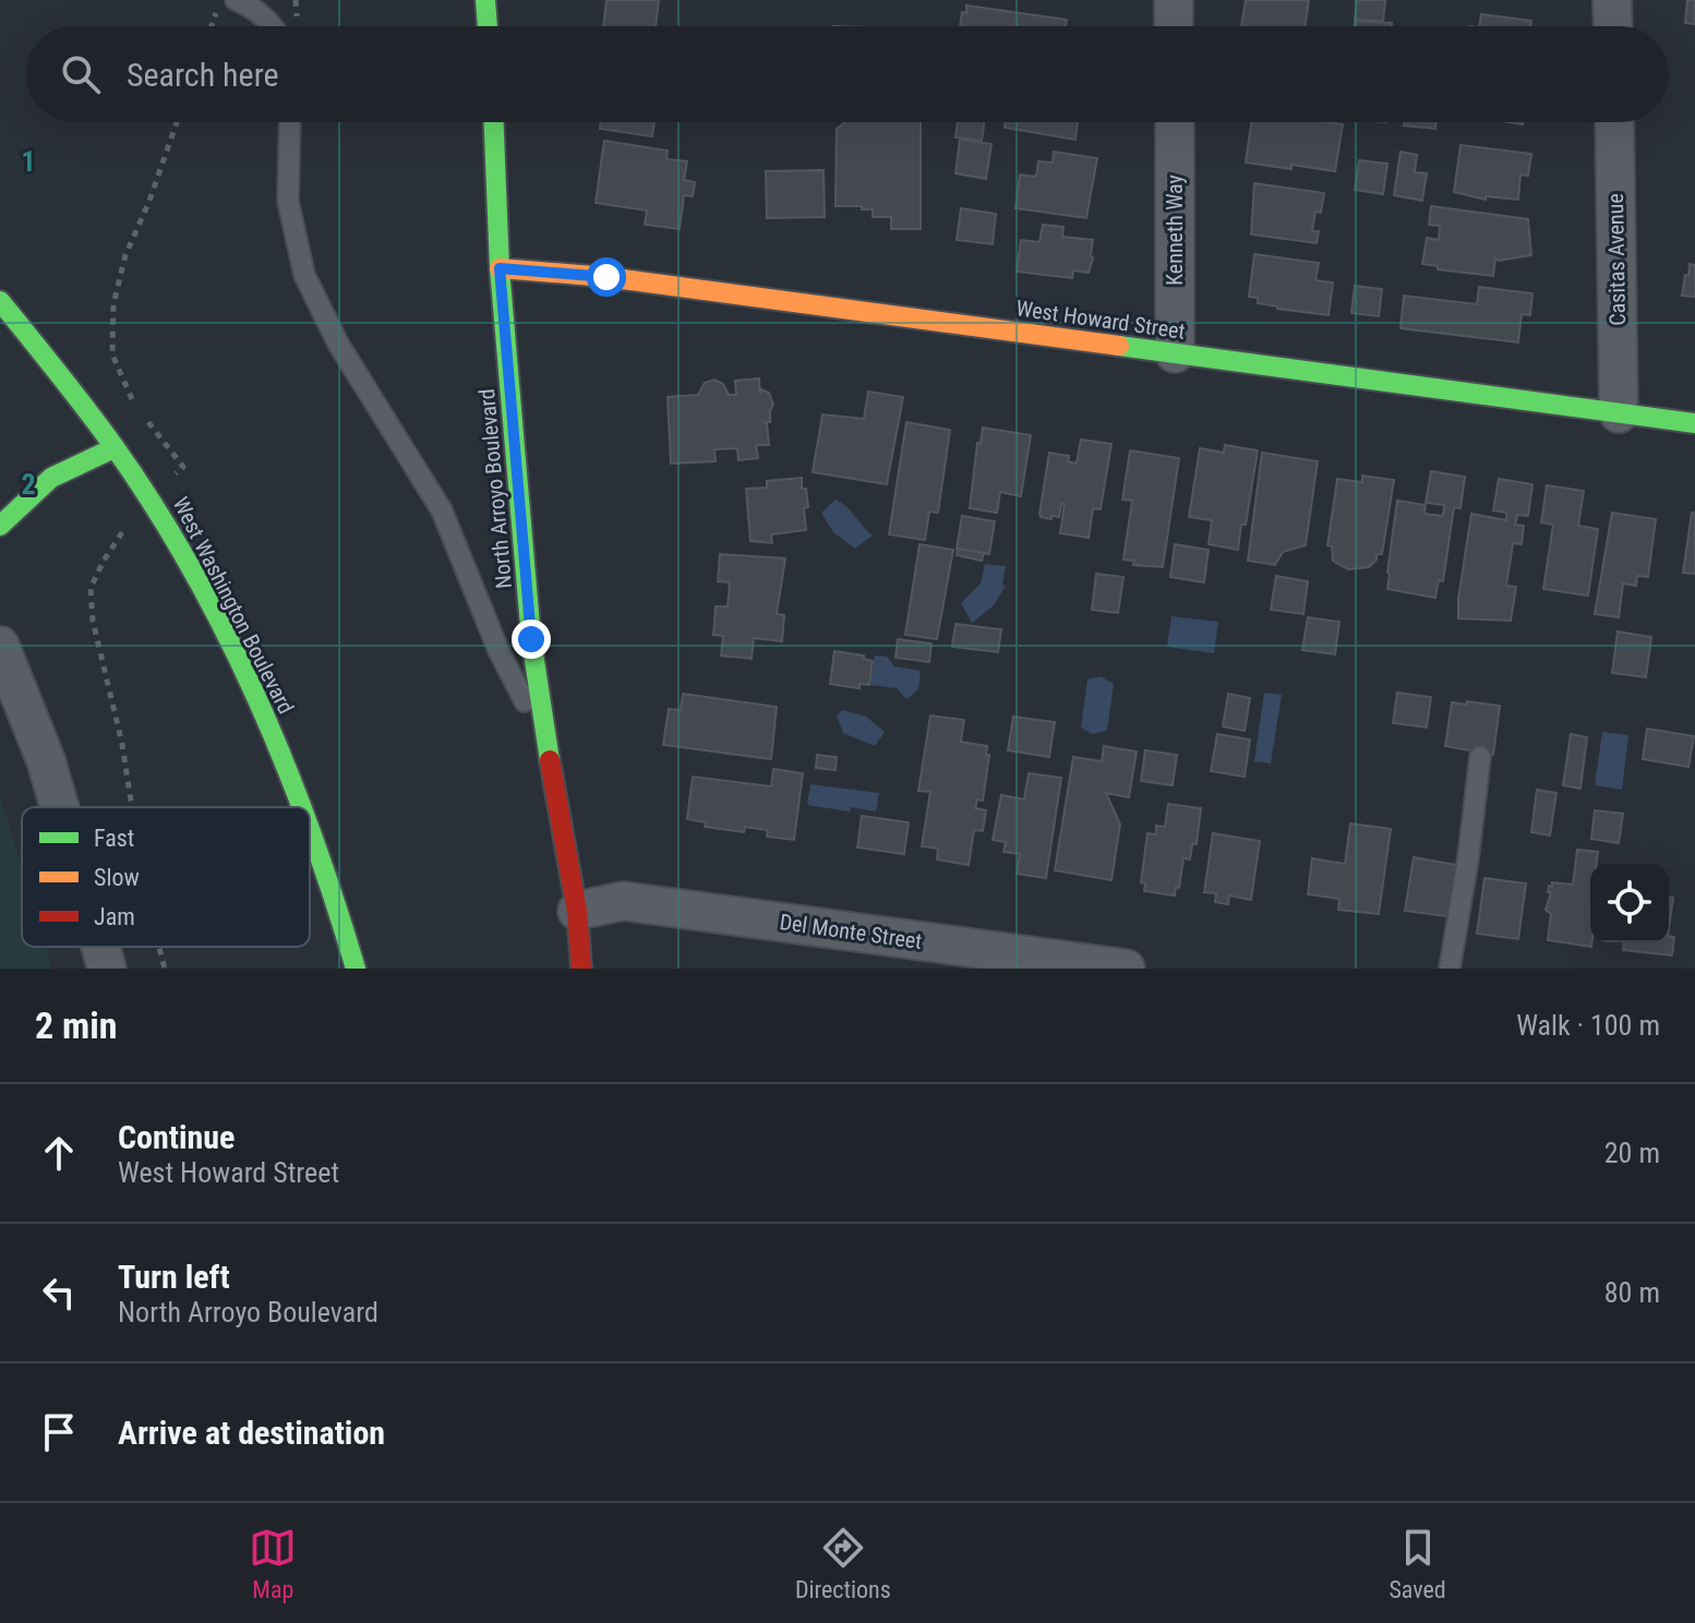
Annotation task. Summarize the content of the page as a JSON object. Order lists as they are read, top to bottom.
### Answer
{
  "streets": {
    "street": [
      "Kenneth Way",
      "Casitas Avenue",
      "West Howard Street",
      "North Arroyo Boulevard",
      "West Washington Boulevard",
      "Del Monte Street"
    ]
  },
  "crossings": [
    ["Kenneth Way", "West Howard Street"],
    ["Casitas Avenue", "West Howard Street"],
    ["West Howard Street", "North Arroyo Boulevard"],
    ["North Arroyo Boulevard", "Del Monte Street"]
  ],
  "legend": ["Fast", "Slow", "Jam"],
  "page": {
    "search": "Search here",
    "heading": ["2 min", "Walk · 100 m"],
    "list": [
      ["Continue", "West Howard Street", "20 m"],
      ["Turn left", "North Arroyo Boulevard", "80 m"],
      "Arrive at destination"
    ],
    "nav": ["Map", "Directions", "Saved"]
  },
  "grid": {
    "rows": ["1", "2"]
  }
}
